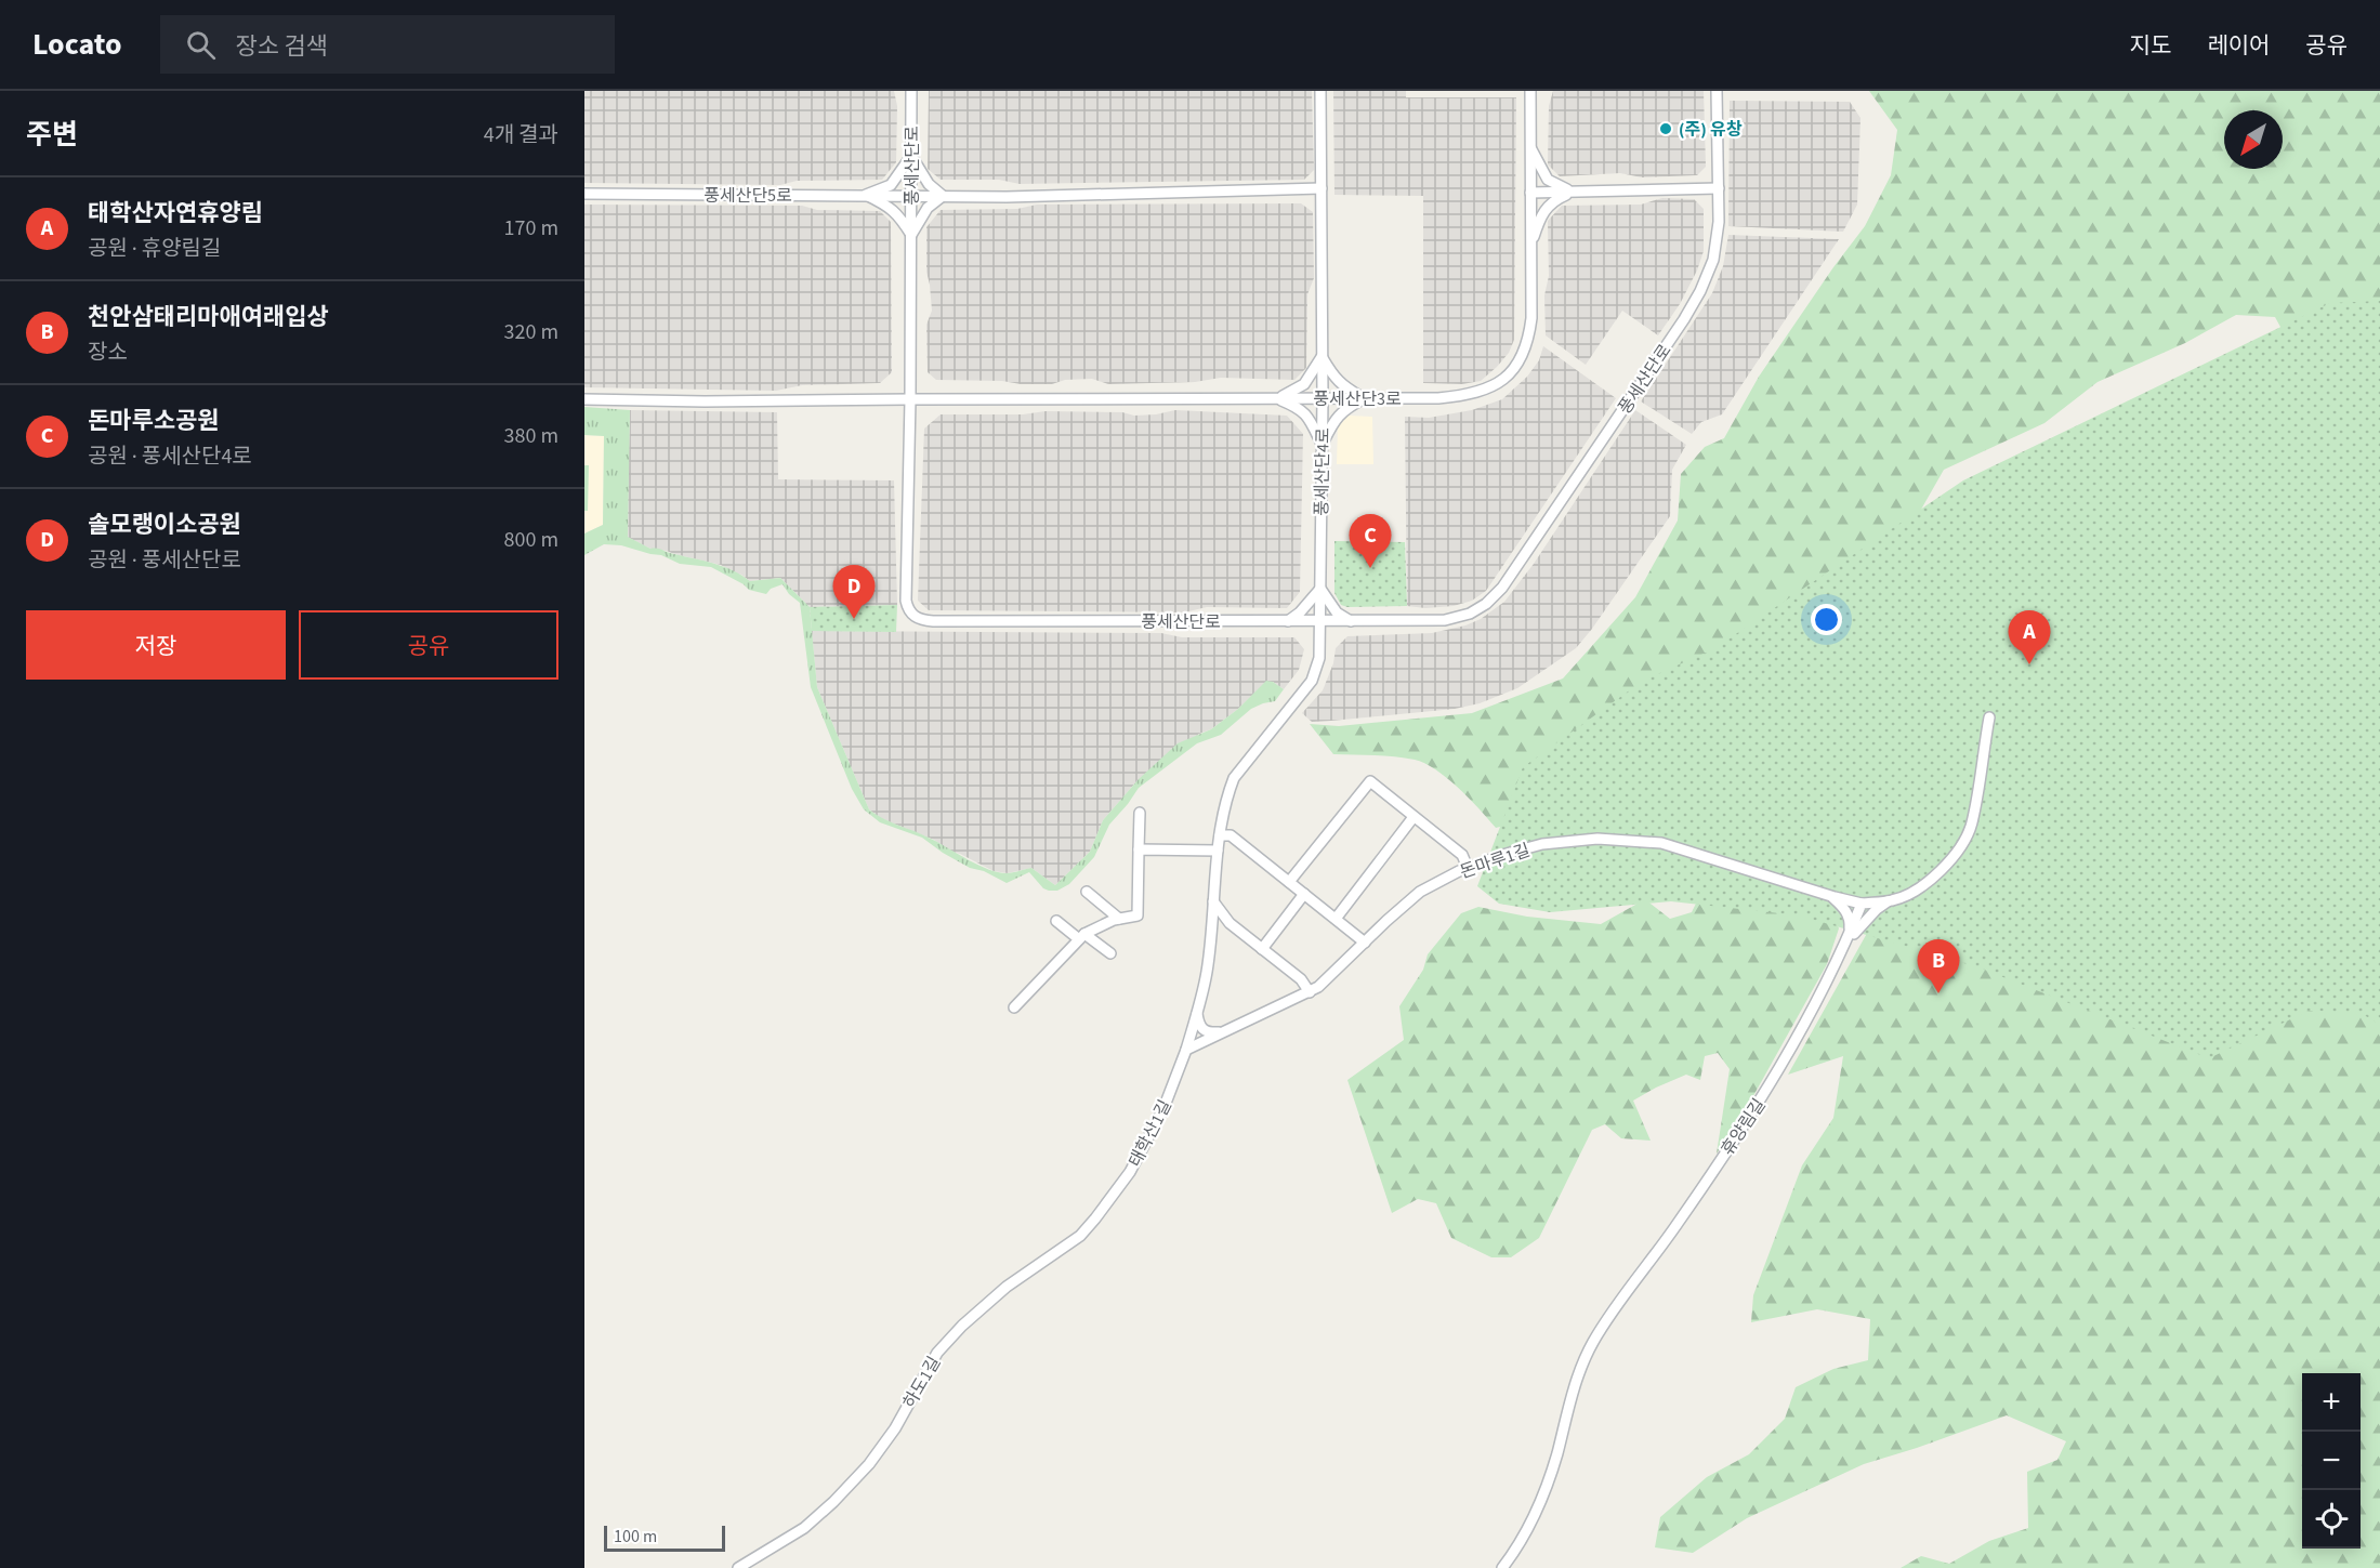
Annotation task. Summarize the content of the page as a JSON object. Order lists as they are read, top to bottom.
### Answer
{
  "streets": {
    "street": [
      "풍세산단로",
      "풍세산단5로",
      "풍세산단3로",
      "풍세산단4로",
      "돈마루1길",
      "휴양림길",
      "태학산1길",
      "하도1길"
    ]
  },
  "crossings": [
    ["풍세산단로", "풍세산단5로"],
    ["풍세산단로", "풍세산단3로"],
    ["풍세산단로", "풍세산단4로"],
    ["풍세산단3로", "풍세산단4로"],
    ["풍세산단4로", "돈마루1길"],
    ["풍세산단4로", "태학산1길"],
    ["돈마루1길", "휴양림길"],
    ["돈마루1길", "태학산1길"],
    ["태학산1길", "하도1길"]
  ],
  "places": ["(주) 유창"],
  "scale_bar": "100 m",
  "north": "bottom left",
  "page": {
    "header": "Locato",
    "search": "장소 검색",
    "nav": ["지도", "레이어", "공유"],
    "heading": ["주변", "4개 결과"],
    "list": [
      {
        "mark": "A",
        "name": "태학산자연휴양림",
        "note": "공원 · 휴양림길",
        "value": "170 m"
      },
      {
        "mark": "B",
        "name": "천안삼태리마애여래입상",
        "note": "장소",
        "value": "320 m"
      },
      {
        "mark": "C",
        "name": "돈마루소공원",
        "note": "공원 · 풍세산단4로",
        "value": "380 m"
      },
      {
        "mark": "D",
        "name": "솔모랭이소공원",
        "note": "공원 · 풍세산단로",
        "value": "800 m"
      }
    ],
    "pins": [
      "C",
      "D",
      "A",
      "B"
    ],
    "buttons": ["저장", "공유"],
    "map_buttons": ["+", "−"],
    "scale": "100 m"
  }
}
